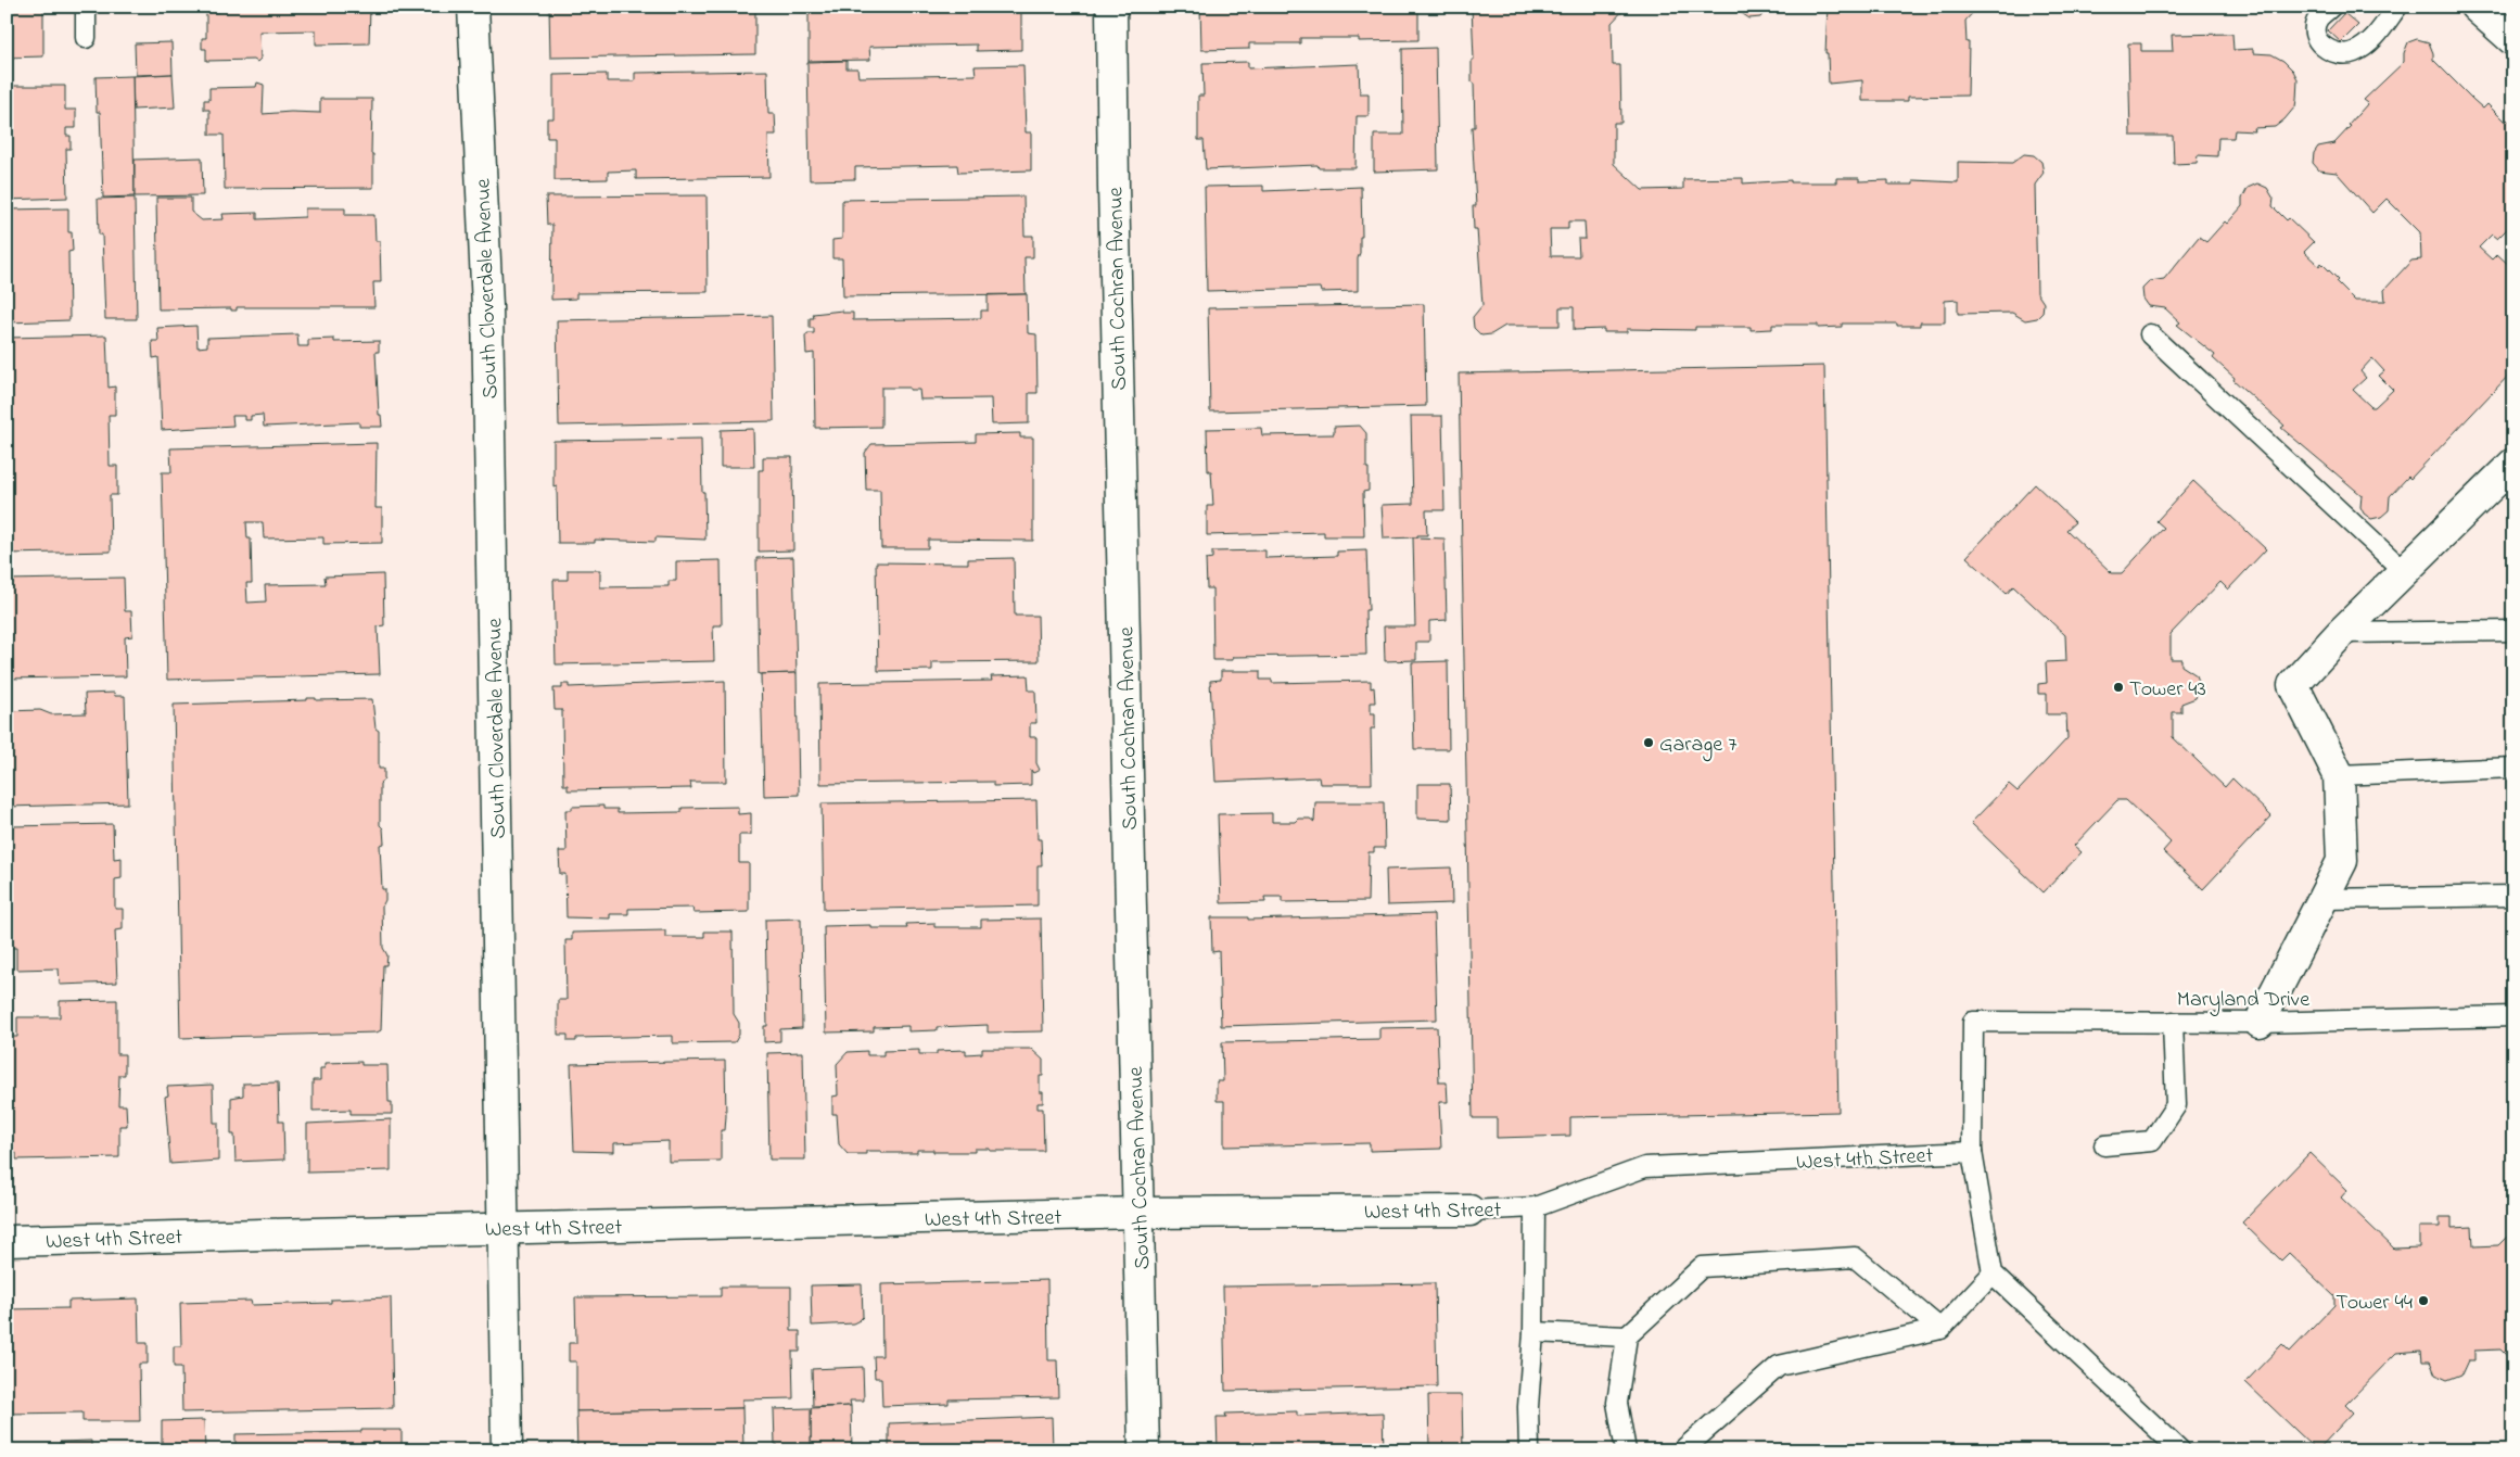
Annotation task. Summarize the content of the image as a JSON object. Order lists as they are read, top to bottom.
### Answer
{
  "streets": {
    "street": ["South Cloverdale Avenue", "South Cochran Avenue", "West 4th Street"],
    "lane": ["Maryland Drive"]
  },
  "crossings": [
    ["South Cloverdale Avenue", "West 4th Street"],
    ["South Cochran Avenue", "West 4th Street"],
    ["Maryland Drive", "West 4th Street"]
  ],
  "places": ["Tower 43", "Garage 7", "Tower 44"]
}
